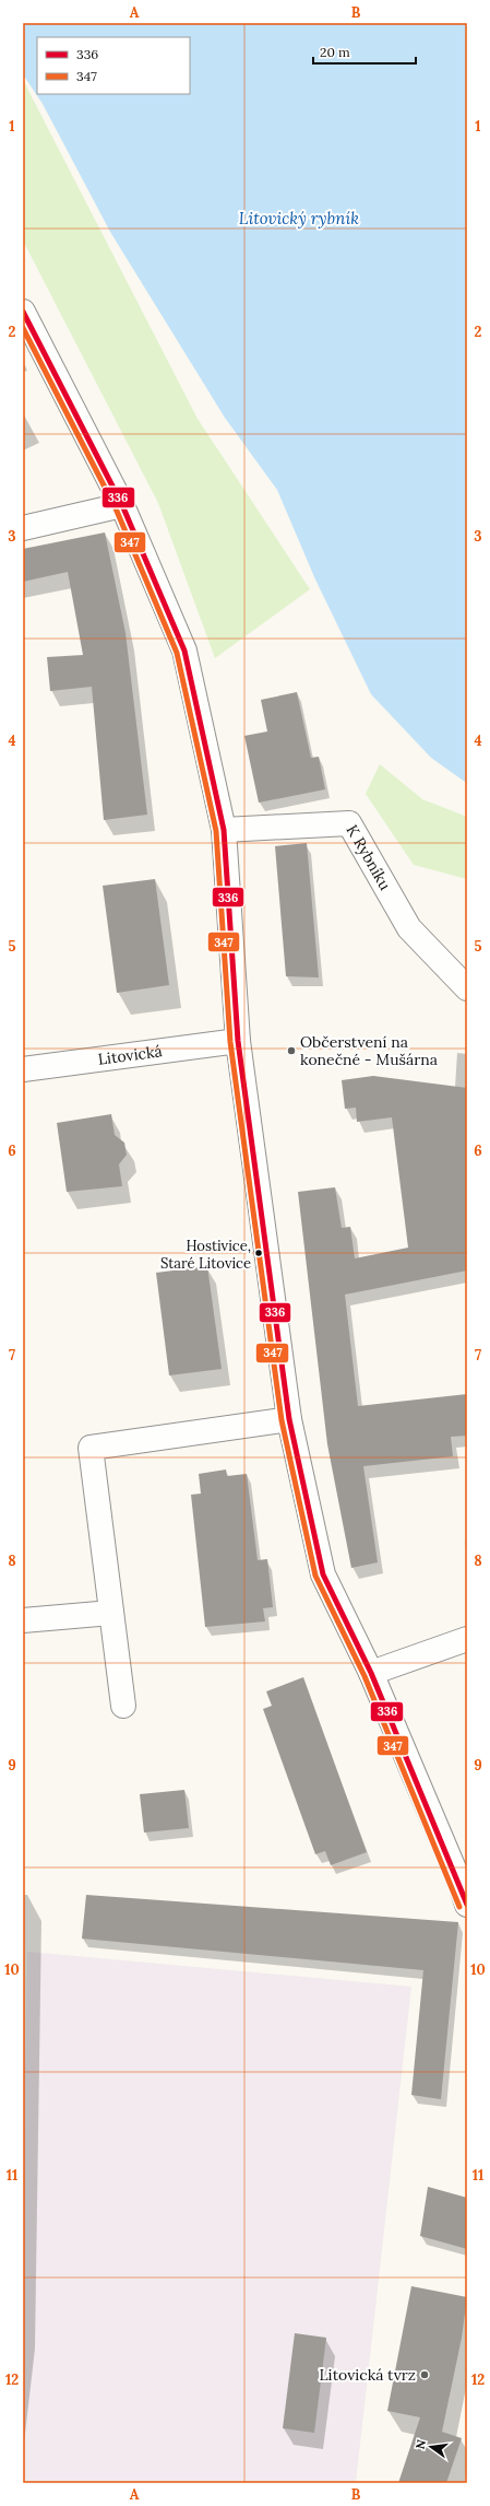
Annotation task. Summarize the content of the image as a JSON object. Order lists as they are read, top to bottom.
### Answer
{
  "streets": {
    "street": ["K Rybníku", "Litovická"]
  },
  "water": ["Litovický rybník"],
  "places": ["Občerstvení na konečné - Mušárna", "Hostivice, Staré Litovice", "Litovická tvrz"],
  "lines": ["transit line 336", "transit line 347"],
  "legend": ["336", "347"],
  "scale_bar": "20 m",
  "north": "left",
  "grid": {
    "columns": ["A", "B"],
    "rows": [
      "1",
      "2",
      "3",
      "4",
      "5",
      "6",
      "7",
      "8",
      "9",
      "10",
      "11",
      "12"
    ]
  }
}
